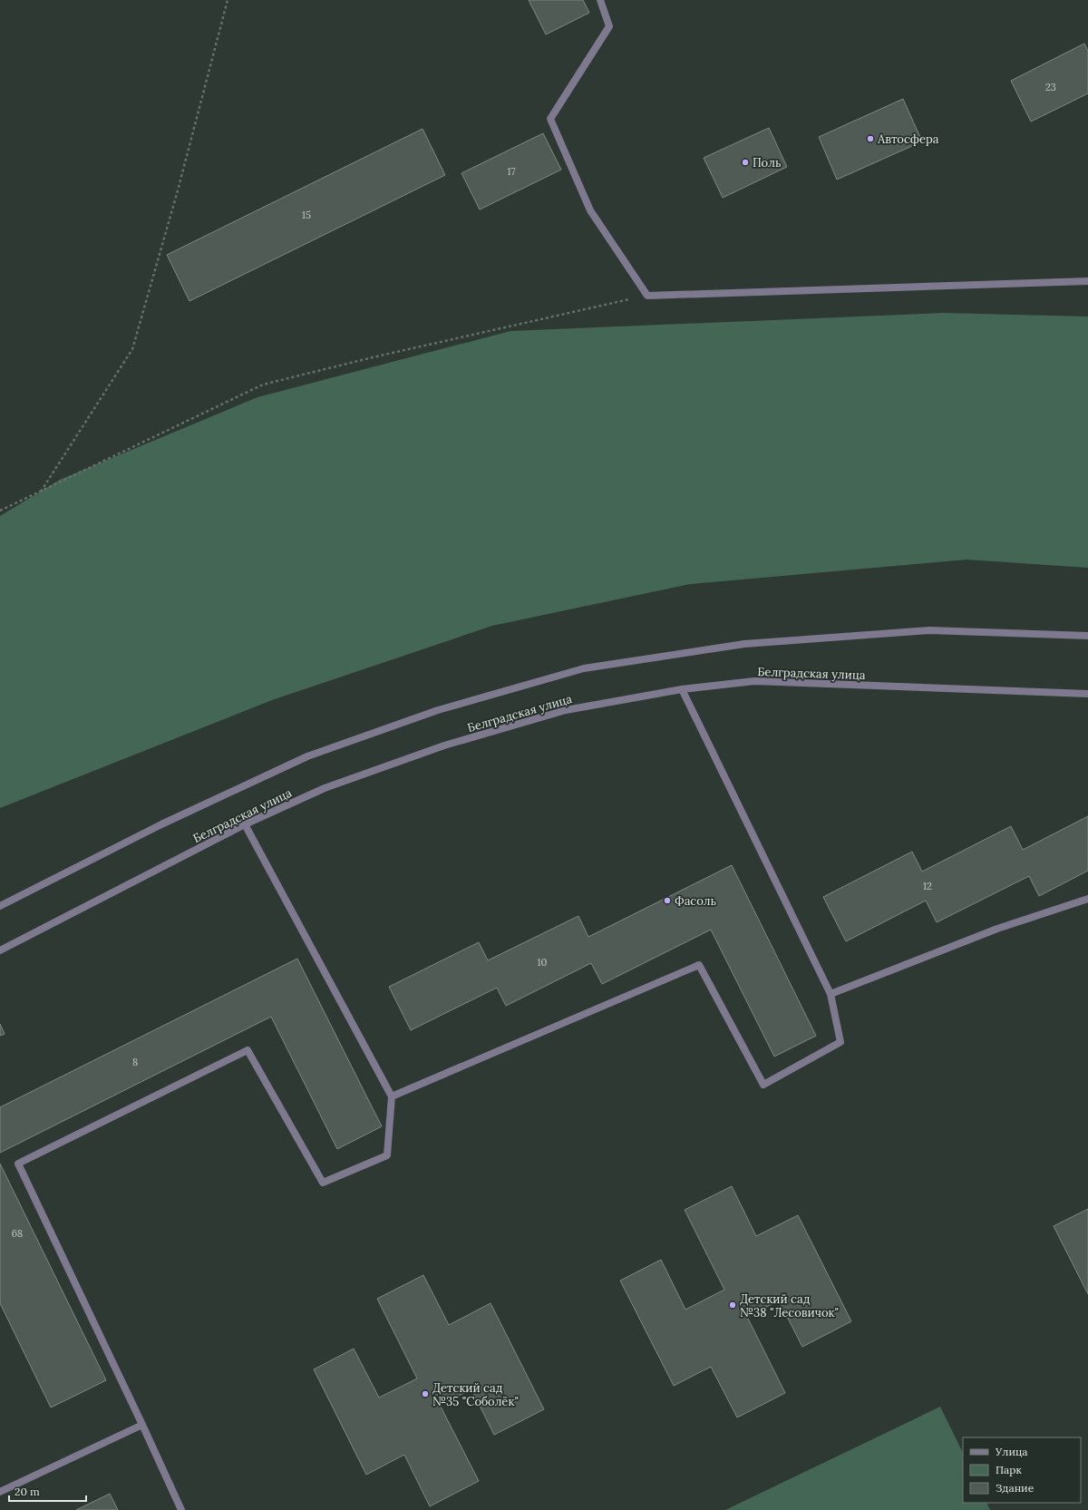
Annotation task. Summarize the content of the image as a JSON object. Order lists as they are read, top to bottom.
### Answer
{
  "streets": {
    "street": ["Белградская улица"]
  },
  "places": [
    "Автосфера",
    "Поль",
    "Фасоль",
    "Детский сад №38 \"Лесовичок\"",
    "Детский сад №35 \"Соболёк\""
  ],
  "house_numbers": [
    "23",
    "17",
    "15",
    "12",
    "10",
    "8",
    "68"
  ],
  "legend": ["Улица", "Парк", "Здание"],
  "scale_bar": "20 m"
}
